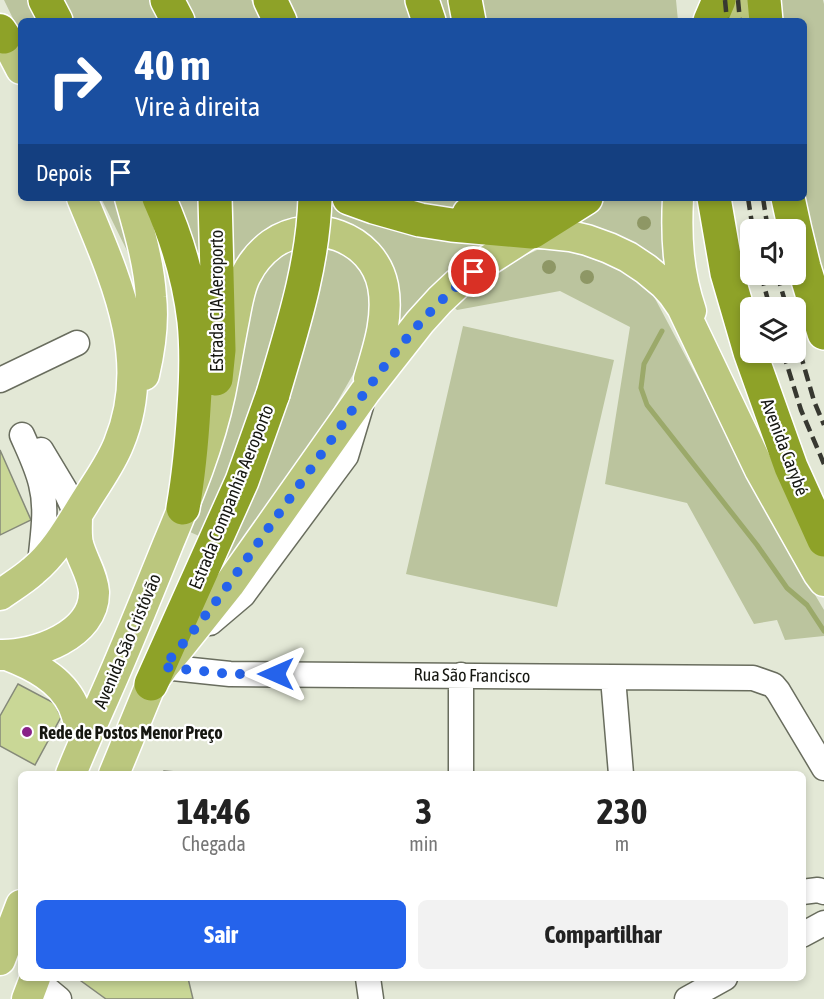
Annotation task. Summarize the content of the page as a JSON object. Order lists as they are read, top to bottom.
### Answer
{
  "streets": {
    "highway": ["Estrada CIA Aeroporto", "Avenida Carybé", "Estrada Companhia Aeroporto"],
    "main road": ["Avenida São Cristóvão"],
    "street": ["Rua São Francisco"]
  },
  "crossings": [
    ["Estrada CIA Aeroporto", "Avenida São Cristóvão"],
    ["Estrada Companhia Aeroporto", "Rua São Francisco"]
  ],
  "places": ["Rede de Postos Menor Preço"],
  "page": {
    "turn": ["40 m", "Vire à direita"],
    "then": "Depois",
    "eta": [
      "14:46",
      "Chegada",
      "3",
      "min",
      "230",
      "m"
    ],
    "buttons": ["Sair", "Compartilhar"]
  }
}
